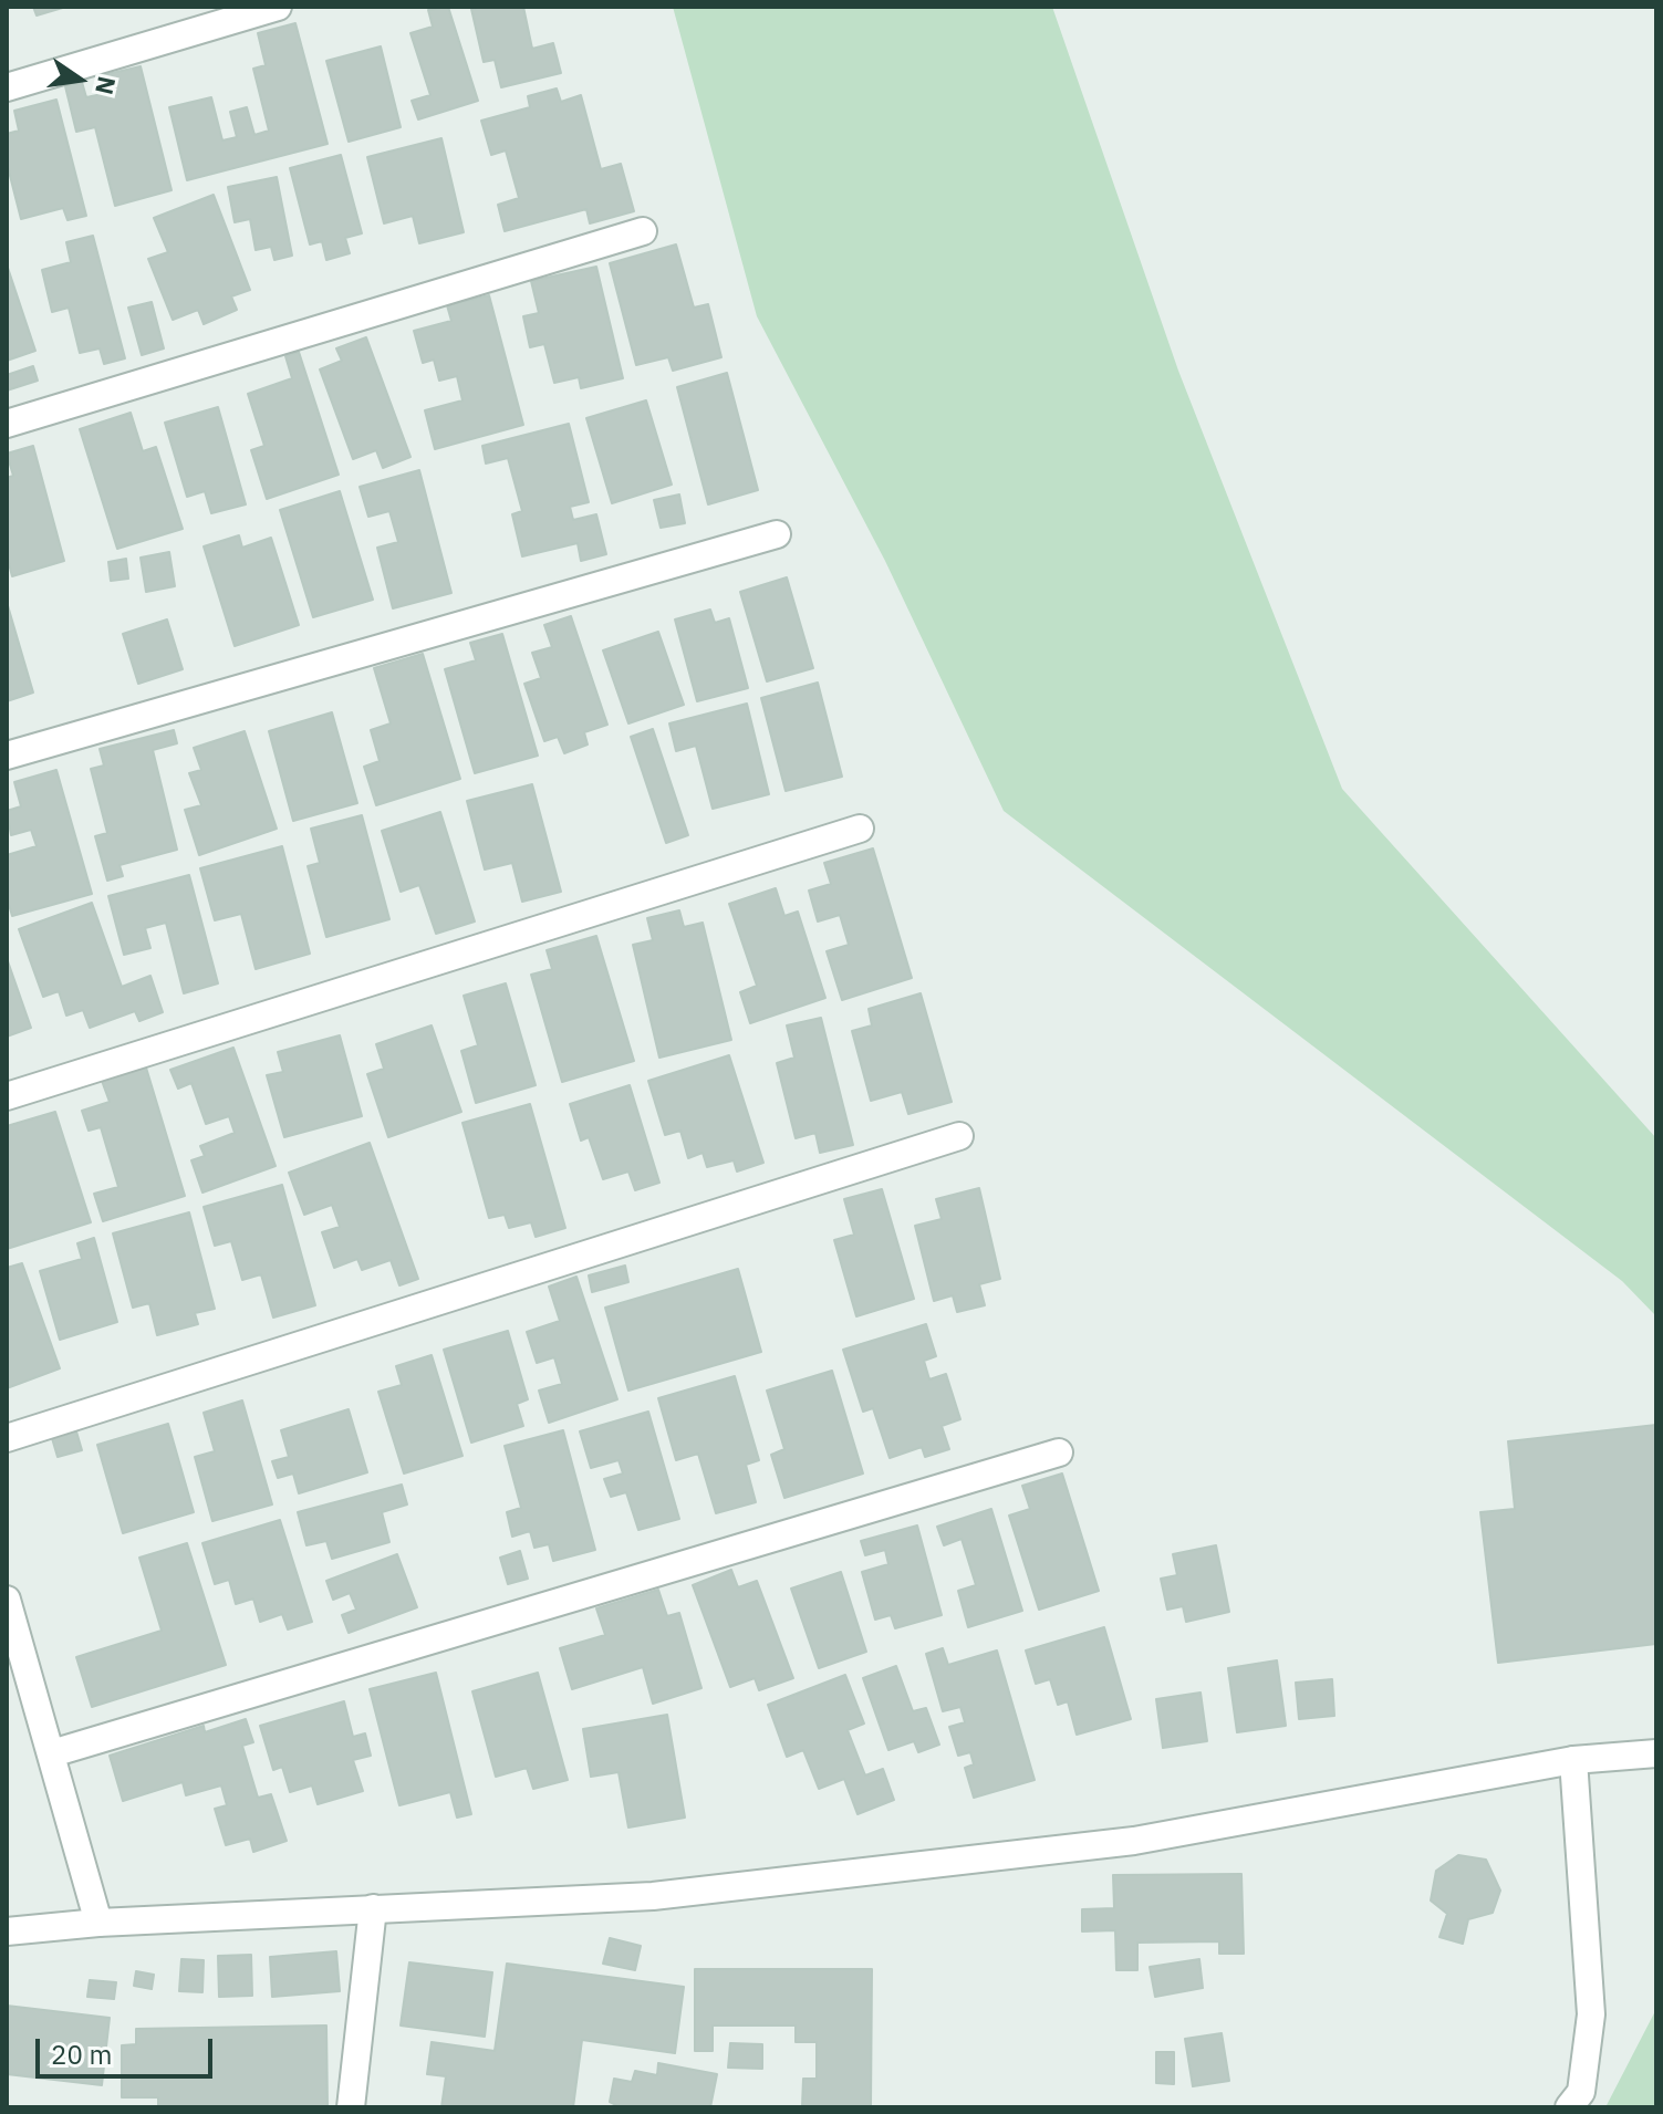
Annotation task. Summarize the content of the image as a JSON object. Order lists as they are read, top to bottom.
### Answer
{
  "scale_bar": "20 m",
  "north": "right"
}
